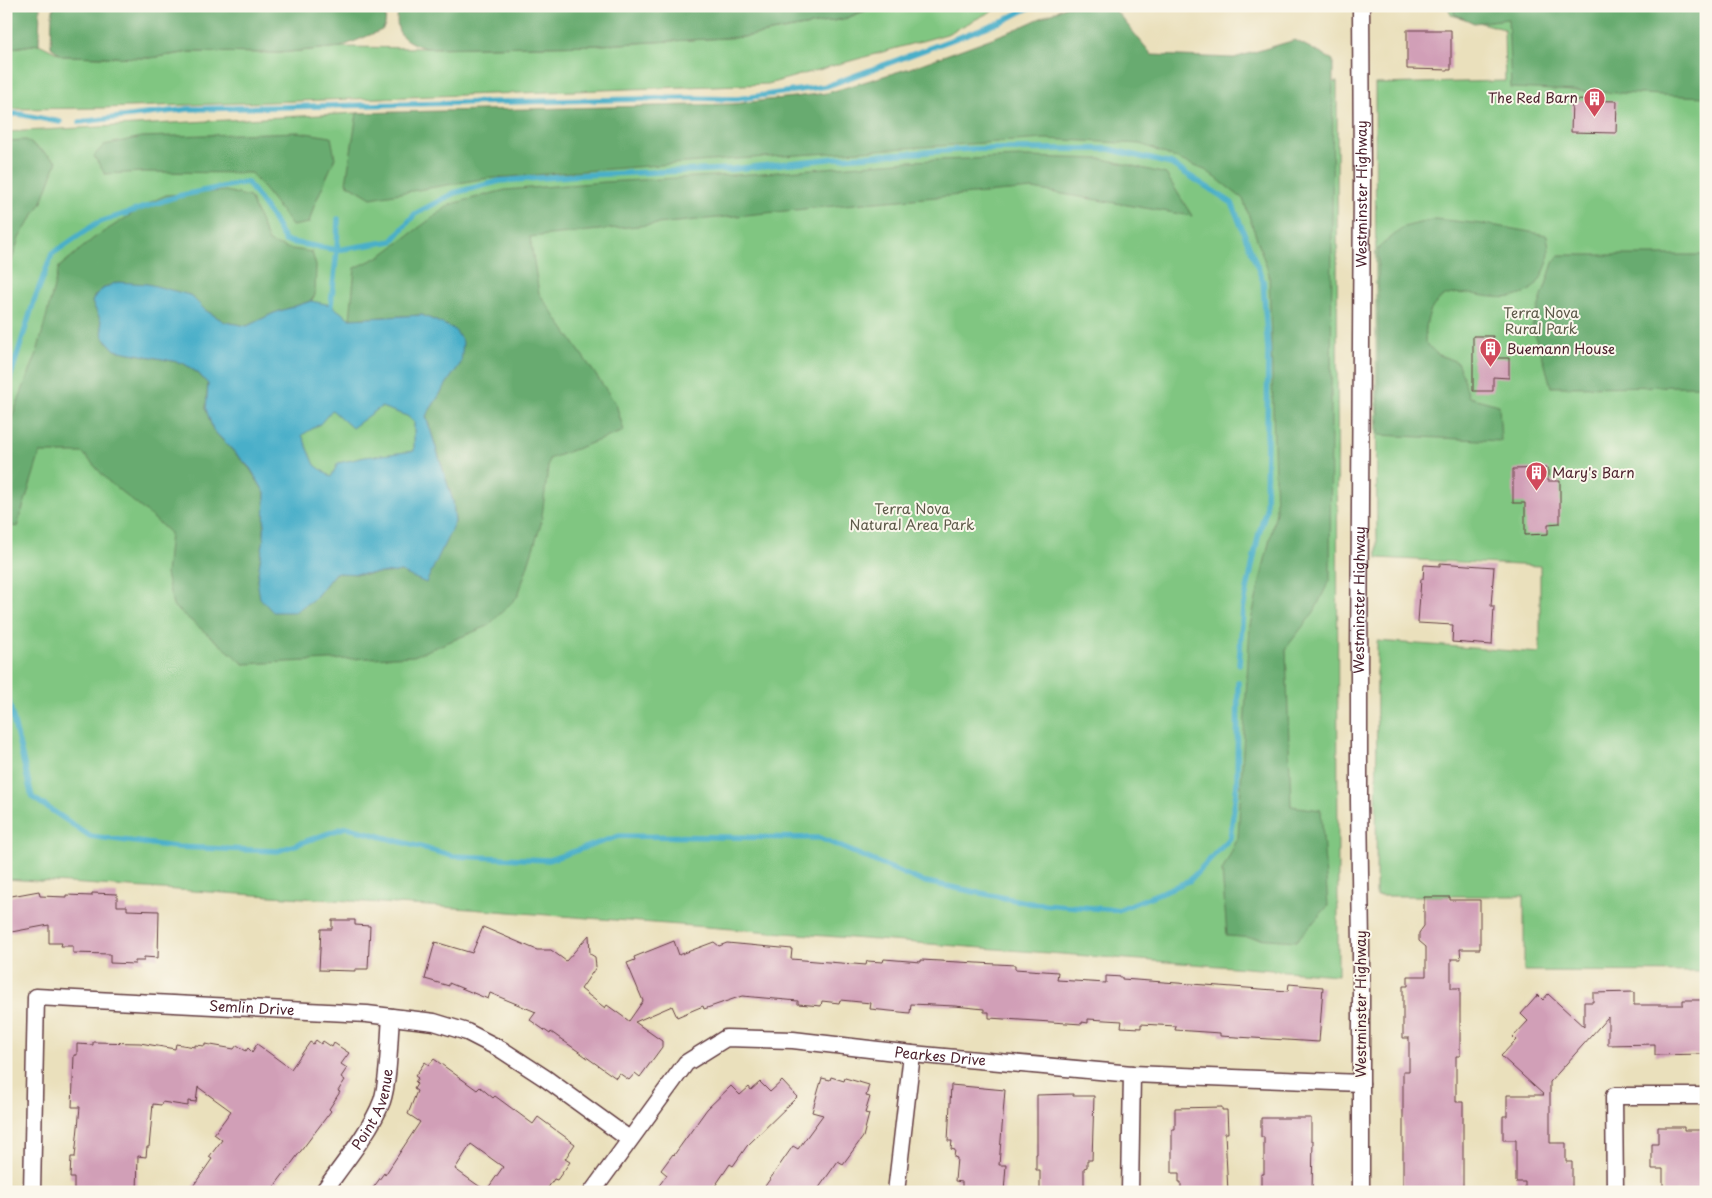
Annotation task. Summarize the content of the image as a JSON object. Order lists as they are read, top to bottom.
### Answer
{
  "streets": {
    "street": [
      "Westminster Highway",
      "Semlin Drive",
      "Pearkes Drive",
      "Point Avenue"
    ]
  },
  "crossings": [
    ["Westminster Highway", "Pearkes Drive"],
    ["Semlin Drive", "Pearkes Drive"],
    ["Semlin Drive", "Point Avenue"]
  ],
  "parks": ["Terra Nova Rural Park", "Terra Nova Natural Area Park"],
  "places": {
    "building": ["The Red Barn", "Buemann House", "Mary's Barn"]
  }
}
